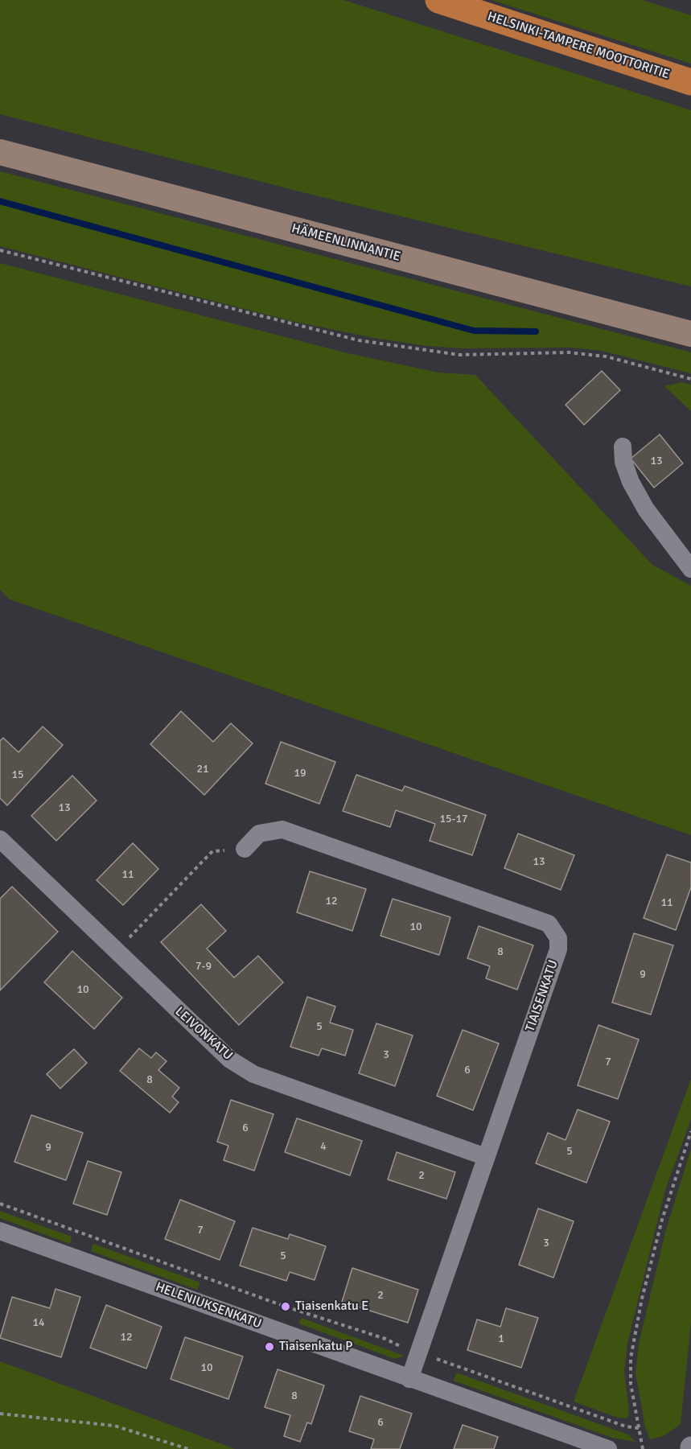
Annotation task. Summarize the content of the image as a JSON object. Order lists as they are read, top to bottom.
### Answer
{
  "streets": {
    "highway": ["HELSINKI-TAMPERE MOOTTORITIE"],
    "main road": ["HÄMEENLINNANTIE"],
    "street": ["TIAISENKATU", "LEIVONKATU", "HELENIUKSENKATU"]
  },
  "crossings": [
    ["TIAISENKATU", "LEIVONKATU"],
    ["TIAISENKATU", "HELENIUKSENKATU"]
  ],
  "places": ["Tiaisenkatu E", "Tiaisenkatu P"],
  "house_numbers": [
    "13",
    "21",
    "19",
    "15",
    "13",
    "15-17",
    "13",
    "11",
    "12",
    "11",
    "10",
    "8",
    "7-9",
    "9",
    "10",
    "5",
    "3",
    "7",
    "6",
    "8",
    "6",
    "4",
    "9",
    "5",
    "2",
    "7",
    "3",
    "5",
    "2",
    "14",
    "12",
    "1",
    "10",
    "8",
    "6"
  ]
}
